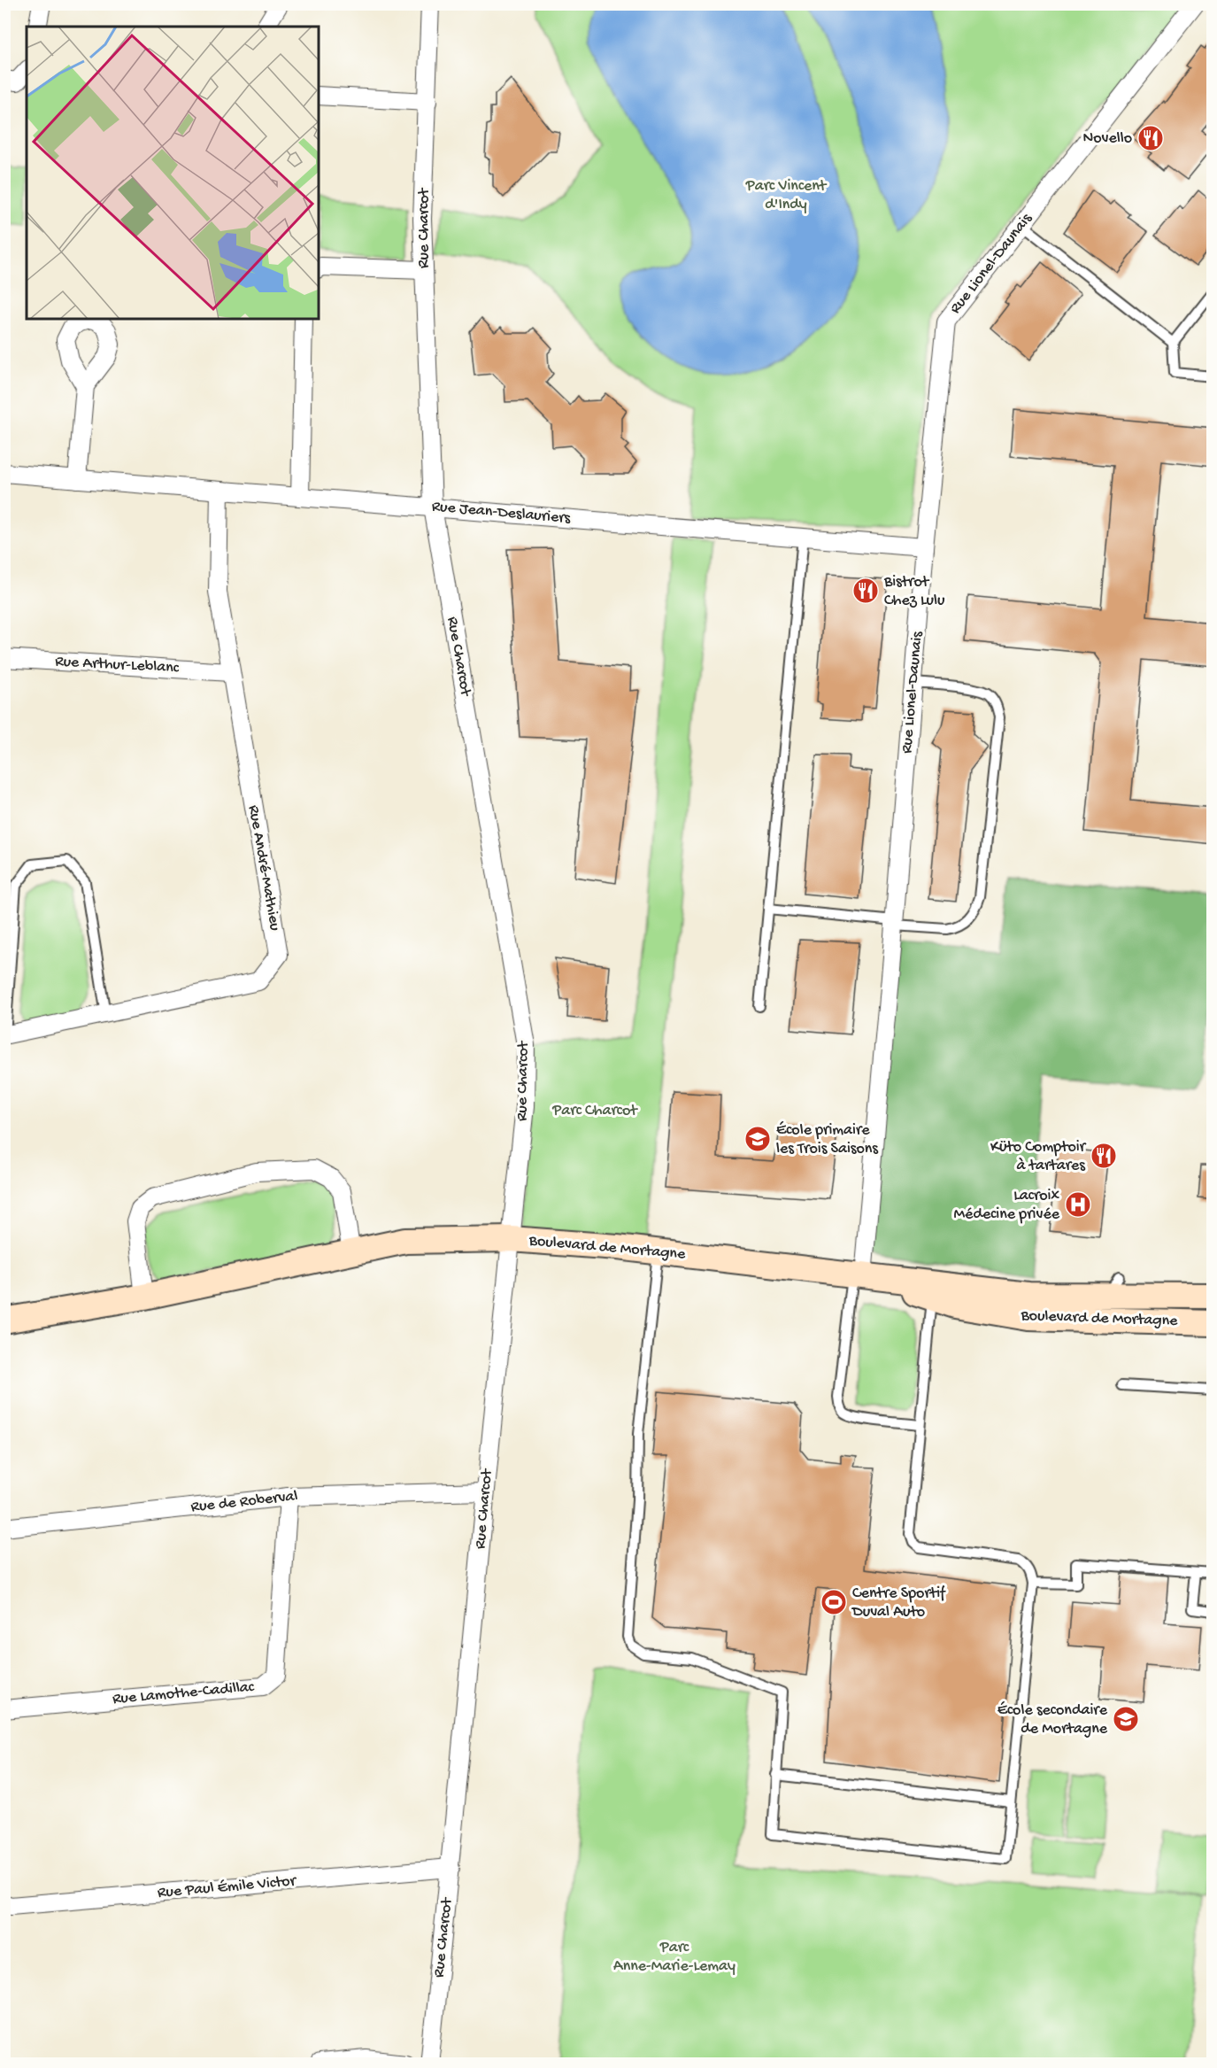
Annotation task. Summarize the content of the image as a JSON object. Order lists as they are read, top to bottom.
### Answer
{
  "streets": {
    "street": [
      "Rue Charcot",
      "Rue Lionel-Daunais",
      "Rue Jean-Deslauriers",
      "Rue Arthur-Leblanc",
      "Rue André-Mathieu",
      "Boulevard de Mortagne",
      "Rue de Roberval",
      "Rue Lamothe-Cadillac",
      "Rue Paul Émile Victor"
    ]
  },
  "crossings": [
    ["Rue Charcot", "Rue Jean-Deslauriers"],
    ["Rue Charcot", "Boulevard de Mortagne"],
    ["Rue Charcot", "Rue de Roberval"],
    ["Rue Charcot", "Rue Paul Émile Victor"],
    ["Rue Lionel-Daunais", "Rue Jean-Deslauriers"],
    ["Rue Lionel-Daunais", "Boulevard de Mortagne"],
    ["Rue Jean-Deslauriers", "Rue André-Mathieu"],
    ["Rue Arthur-Leblanc", "Rue André-Mathieu"],
    ["Rue de Roberval", "Rue Lamothe-Cadillac"]
  ],
  "parks": ["Parc Vincent d'Indy", "Parc Charcot", "Parc Anne-Marie-Lemay"],
  "places": {
    "restaurant": ["Novello", "Bistrot Chez Lulu", "Küto Comptoir à tartares"],
    "school or university": ["École primaire les Trois Saisons", "École secondaire de Mortagne"],
    "hospital": ["Lacroix Médecine privée"],
    "sports": ["Centre Sportif Duval Auto"]
  }
}
